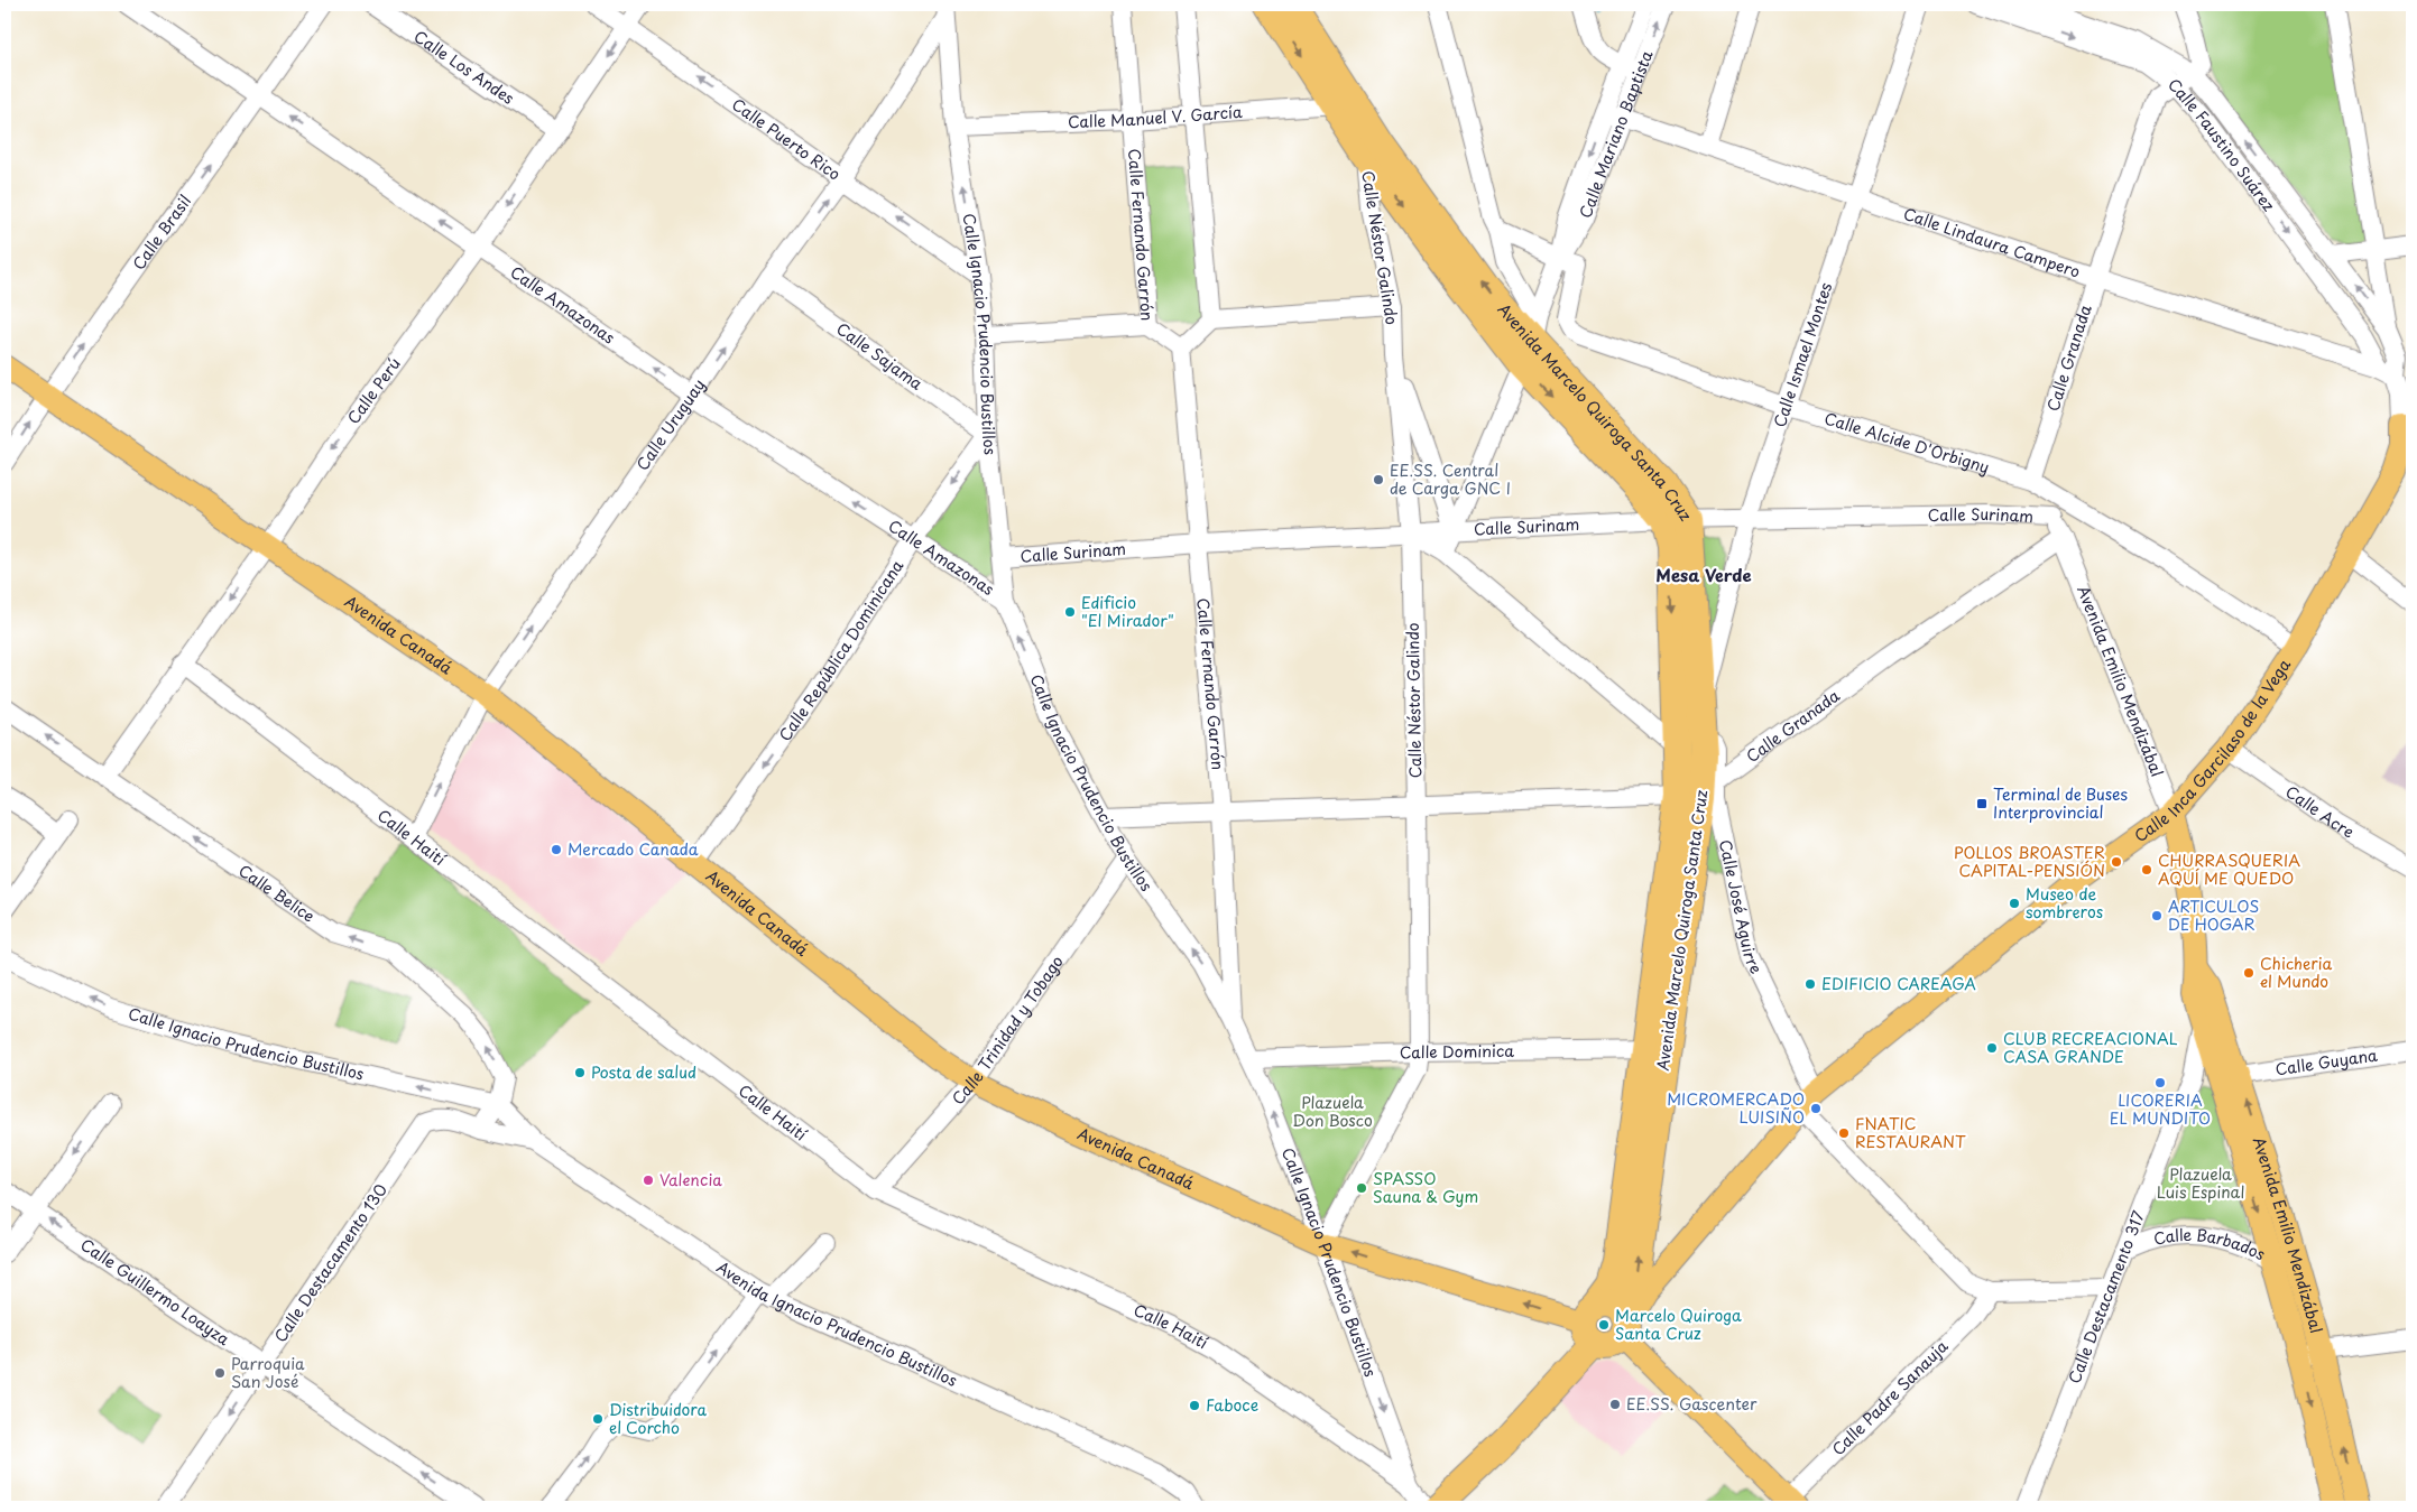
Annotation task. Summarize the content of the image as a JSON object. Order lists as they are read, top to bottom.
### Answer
{
  "streets": {
    "highway": ["Avenida Marcelo Quiroga Santa Cruz"],
    "main road": ["Avenida Canadá", "Avenida Emilio Mendizábal", "Calle Inca Garcilaso de la Vega"],
    "street": [
      "Calle Los Andes",
      "Calle Manuel V. García",
      "Calle Mariano Baptista",
      "Calle Puerto Rico",
      "Calle Faustino Suárez",
      "Calle Brasil",
      "Calle Fernando Garrón",
      "Calle Lindaura Campero",
      "Calle Néstor Galindo",
      "Calle Amazonas",
      "Calle Ignacio Prudencio Bustillos",
      "Calle Ismael Montes",
      "Calle Sajama",
      "Calle Granada",
      "Calle Perú",
      "Calle Uruguay",
      "Calle Alcide D'Orbigny",
      "Calle Surinam",
      "Calle República Dominicana",
      "Calle Acre",
      "Calle Haití",
      "Calle Belice",
      "Calle José Aguirre",
      "Calle Trinidad y Tobago",
      "Calle Dominica",
      "Calle Guyana",
      "Calle Barbados",
      "Calle Destacamento 130",
      "Calle Guillermo Loayza",
      "Calle Destacamento 317",
      "Avenida Ignacio Prudencio Bustillos",
      "Calle Padre Sanauja"
    ]
  },
  "crossings": [
    ["Calle Los Andes", "Calle Perú"],
    ["Calle Manuel V. García", "Calle Fernando Garrón"],
    ["Calle Manuel V. García", "Calle Ignacio Prudencio Bustillos"],
    ["Calle Manuel V. García", "Avenida Marcelo Quiroga Santa Cruz"],
    ["Calle Mariano Baptista", "Calle Lindaura Campero"],
    ["Calle Mariano Baptista", "Avenida Marcelo Quiroga Santa Cruz"],
    ["Calle Mariano Baptista", "Calle Alcide D'Orbigny"],
    ["Calle Mariano Baptista", "Calle Surinam"],
    ["Calle Puerto Rico", "Calle Ignacio Prudencio Bustillos"],
    ["Calle Puerto Rico", "Calle Perú"],
    ["Calle Puerto Rico", "Calle Uruguay"],
    ["Calle Faustino Suárez", "Calle Lindaura Campero"],
    ["Calle Faustino Suárez", "Calle Granada"],
    ["Calle Faustino Suárez", "Calle Inca Garcilaso de la Vega"],
    ["Calle Brasil", "Calle Amazonas"],
    ["Calle Brasil", "Avenida Canadá"],
    ["Calle Fernando Garrón", "Calle Ignacio Prudencio Bustillos"],
    ["Calle Fernando Garrón", "Calle Surinam"],
    ["Calle Lindaura Campero", "Calle Ismael Montes"],
    ["Calle Lindaura Campero", "Calle Granada"],
    ["Calle Néstor Galindo", "Calle Ignacio Prudencio Bustillos"],
    ["Calle Néstor Galindo", "Avenida Marcelo Quiroga Santa Cruz"],
    ["Calle Néstor Galindo", "Calle Surinam"],
    ["Calle Néstor Galindo", "Avenida Canadá"],
    ["Calle Néstor Galindo", "Calle Dominica"],
    ["Calle Amazonas", "Calle Ignacio Prudencio Bustillos"],
    ["Calle Amazonas", "Calle Perú"],
    ["Calle Amazonas", "Calle Uruguay"],
    ["Calle Amazonas", "Calle República Dominicana"],
    ["Calle Ignacio Prudencio Bustillos", "Calle Sajama"],
    ["Calle Ignacio Prudencio Bustillos", "Calle Uruguay"],
    ["Calle Ignacio Prudencio Bustillos", "Calle Surinam"],
    ["Calle Ignacio Prudencio Bustillos", "Avenida Canadá"],
    ["Calle Ignacio Prudencio Bustillos", "Calle República Dominicana"],
    ["Calle Ignacio Prudencio Bustillos", "Calle Haití"],
    ["Calle Ignacio Prudencio Bustillos", "Calle Belice"],
    ["Calle Ignacio Prudencio Bustillos", "Calle Trinidad y Tobago"],
    ["Calle Ignacio Prudencio Bustillos", "Calle Dominica"],
    ["Calle Ignacio Prudencio Bustillos", "Avenida Ignacio Prudencio Bustillos"],
    ["Calle Ismael Montes", "Avenida Marcelo Quiroga Santa Cruz"],
    ["Calle Ismael Montes", "Calle Alcide D'Orbigny"],
    ["Calle Ismael Montes", "Calle Surinam"],
    ["Calle Sajama", "Calle Uruguay"],
    ["Calle Sajama", "Calle República Dominicana"],
    ["Calle Granada", "Avenida Marcelo Quiroga Santa Cruz"],
    ["Calle Granada", "Calle Alcide D'Orbigny"],
    ["Calle Granada", "Avenida Emilio Mendizábal"],
    ["Calle Granada", "Calle José Aguirre"],
    ["Calle Perú", "Avenida Canadá"],
    ["Calle Perú", "Calle Haití"],
    ["Calle Perú", "Calle Belice"],
    ["Avenida Marcelo Quiroga Santa Cruz", "Calle Surinam"],
    ["Avenida Marcelo Quiroga Santa Cruz", "Avenida Canadá"],
    ["Avenida Marcelo Quiroga Santa Cruz", "Calle Inca Garcilaso de la Vega"],
    ["Avenida Marcelo Quiroga Santa Cruz", "Calle José Aguirre"],
    ["Avenida Marcelo Quiroga Santa Cruz", "Calle Dominica"],
    ["Calle Uruguay", "Avenida Canadá"],
    ["Calle Uruguay", "Calle Haití"],
    ["Calle Alcide D'Orbigny", "Calle Inca Garcilaso de la Vega"],
    ["Calle Surinam", "Avenida Emilio Mendizábal"],
    ["Avenida Canadá", "Calle República Dominicana"],
    ["Avenida Canadá", "Calle Inca Garcilaso de la Vega"],
    ["Avenida Canadá", "Calle Trinidad y Tobago"],
    ["Avenida Emilio Mendizábal", "Calle Inca Garcilaso de la Vega"],
    ["Avenida Emilio Mendizábal", "Calle Guyana"],
    ["Avenida Emilio Mendizábal", "Calle Barbados"],
    ["Avenida Emilio Mendizábal", "Calle Destacamento 317"],
    ["Calle Inca Garcilaso de la Vega", "Calle Acre"],
    ["Calle Inca Garcilaso de la Vega", "Calle José Aguirre"],
    ["Calle Haití", "Calle Trinidad y Tobago"],
    ["Calle Belice", "Avenida Ignacio Prudencio Bustillos"],
    ["Calle Barbados", "Calle Destacamento 317"],
    ["Calle Destacamento 130", "Calle Guillermo Loayza"],
    ["Calle Destacamento 130", "Avenida Ignacio Prudencio Bustillos"]
  ],
  "one_way": [
    "Calle Puerto Rico",
    "Calle Brasil",
    "Calle Amazonas",
    "Calle Perú",
    "Calle Uruguay",
    "Calle República Dominicana",
    "Calle Belice",
    "Calle Guillermo Loayza"
  ],
  "districts": ["Mesa Verde"],
  "parks": ["Plazuela Don Bosco", "Plazuela Luis Espinal"],
  "places": {
    "other": [
      "EE.SS. Central de Carga GNC I",
      "Edificio \"El Mirador\"",
      "Mercado Canada",
      "POLLOS BROASTER CAPITAL-PENSIÓN",
      "CHURRASQUERIA AQUÍ ME QUEDO",
      "Museo de sombreros",
      "ARTICULOS DE HOGAR",
      "Chicheria el Mundo",
      "EDIFICIO CAREAGA",
      "CLUB RECREACIONAL CASA GRANDE",
      "Posta de salud",
      "LICORERIA EL MUNDITO",
      "MICROMERCADO LUISIÑO",
      "FNATIC RESTAURANT",
      "Valencia",
      "SPASSO Sauna & Gym",
      "Marcelo Quiroga Santa Cruz",
      "Parroquia San José",
      "EE.SS. Gascenter",
      "Faboce",
      "Distribuidora el Corcho"
    ],
    "transit": ["Terminal de Buses Interprovincial"]
  }
}
